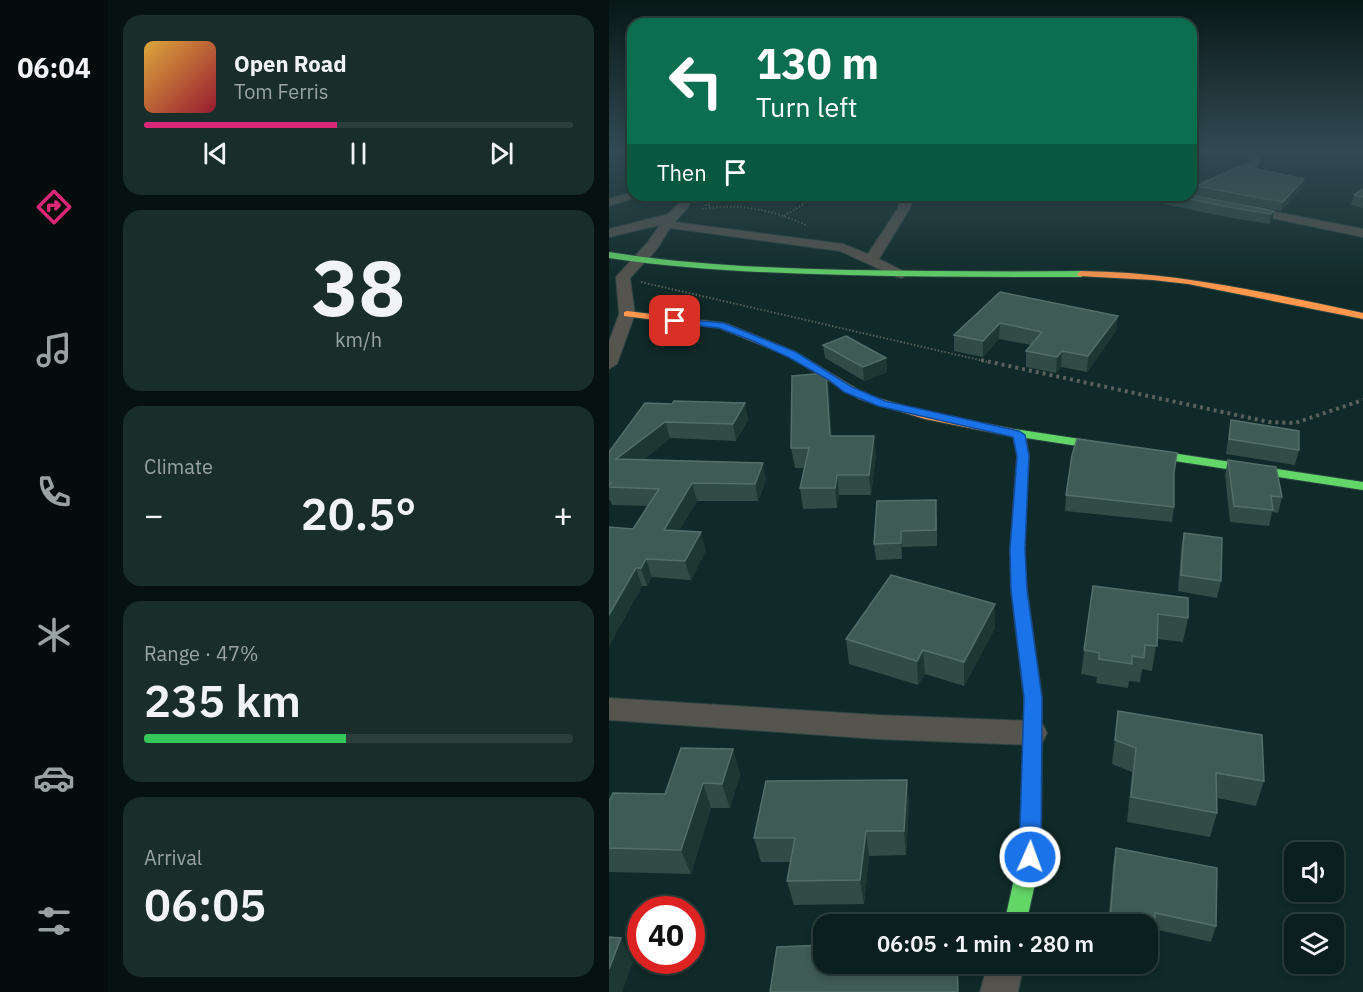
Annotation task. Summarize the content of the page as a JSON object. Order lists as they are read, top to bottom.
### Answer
{
  "page": {
    "tabs": "06:04",
    "turn": ["130 m", "Turn left"],
    "song": ["Open Road", "Tom Ferris"],
    "then": "Then",
    "tile": [
      ["38", "km/h"],
      "Climate",
      ["Range · 47%", "235 km"],
      ["Arrival", "06:05"]
    ],
    "heat": ["−", "20.5°", "+"],
    "limit": "40",
    "trip": "06:05 · 1 min · 280 m"
  }
}
